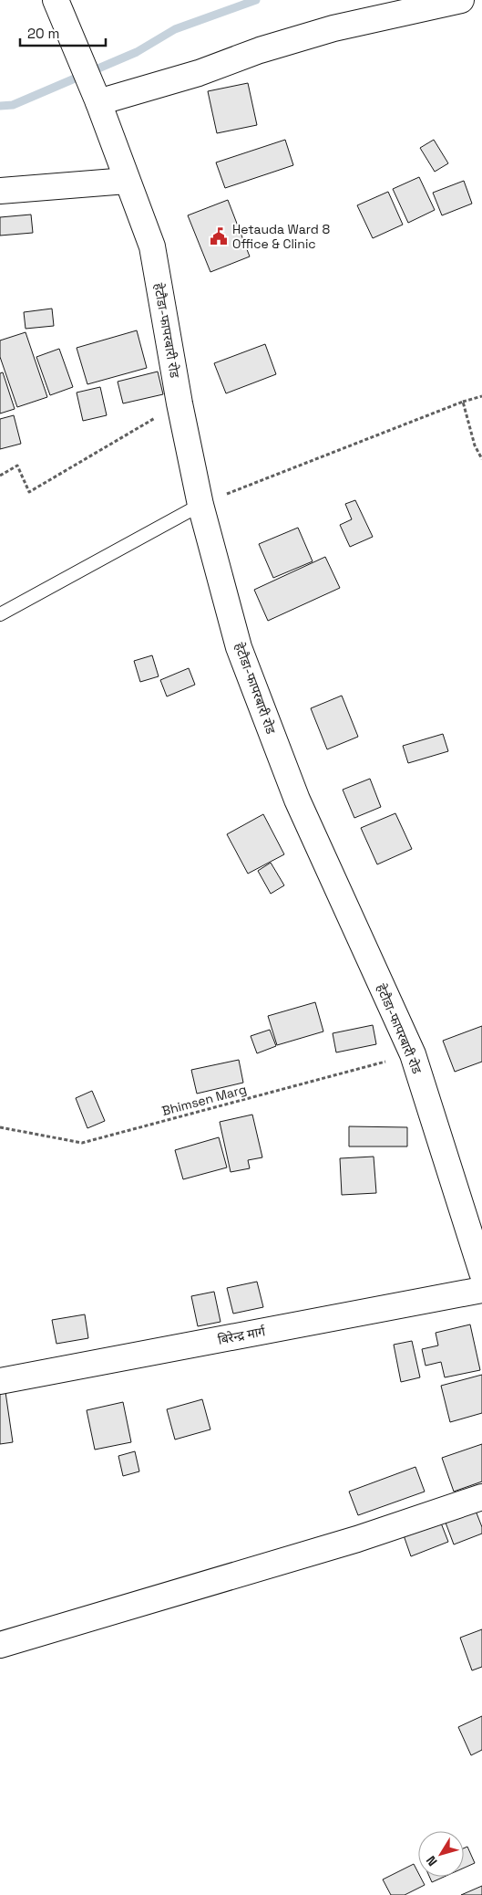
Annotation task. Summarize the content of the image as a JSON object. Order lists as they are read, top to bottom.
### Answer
{
  "streets": {
    "main road": ["हेटौडा-फापरबारी रोड", "बिरेन्द्र मार्ग"],
    "path": ["Bhimsen Marg"]
  },
  "crossings": [
    ["हेटौडा-फापरबारी रोड", "Bhimsen Marg"]
  ],
  "places": {
    "public building": ["Hetauda Ward 8 Office & Clinic"]
  },
  "scale_bar": "20 m",
  "north": "bottom left"
}
